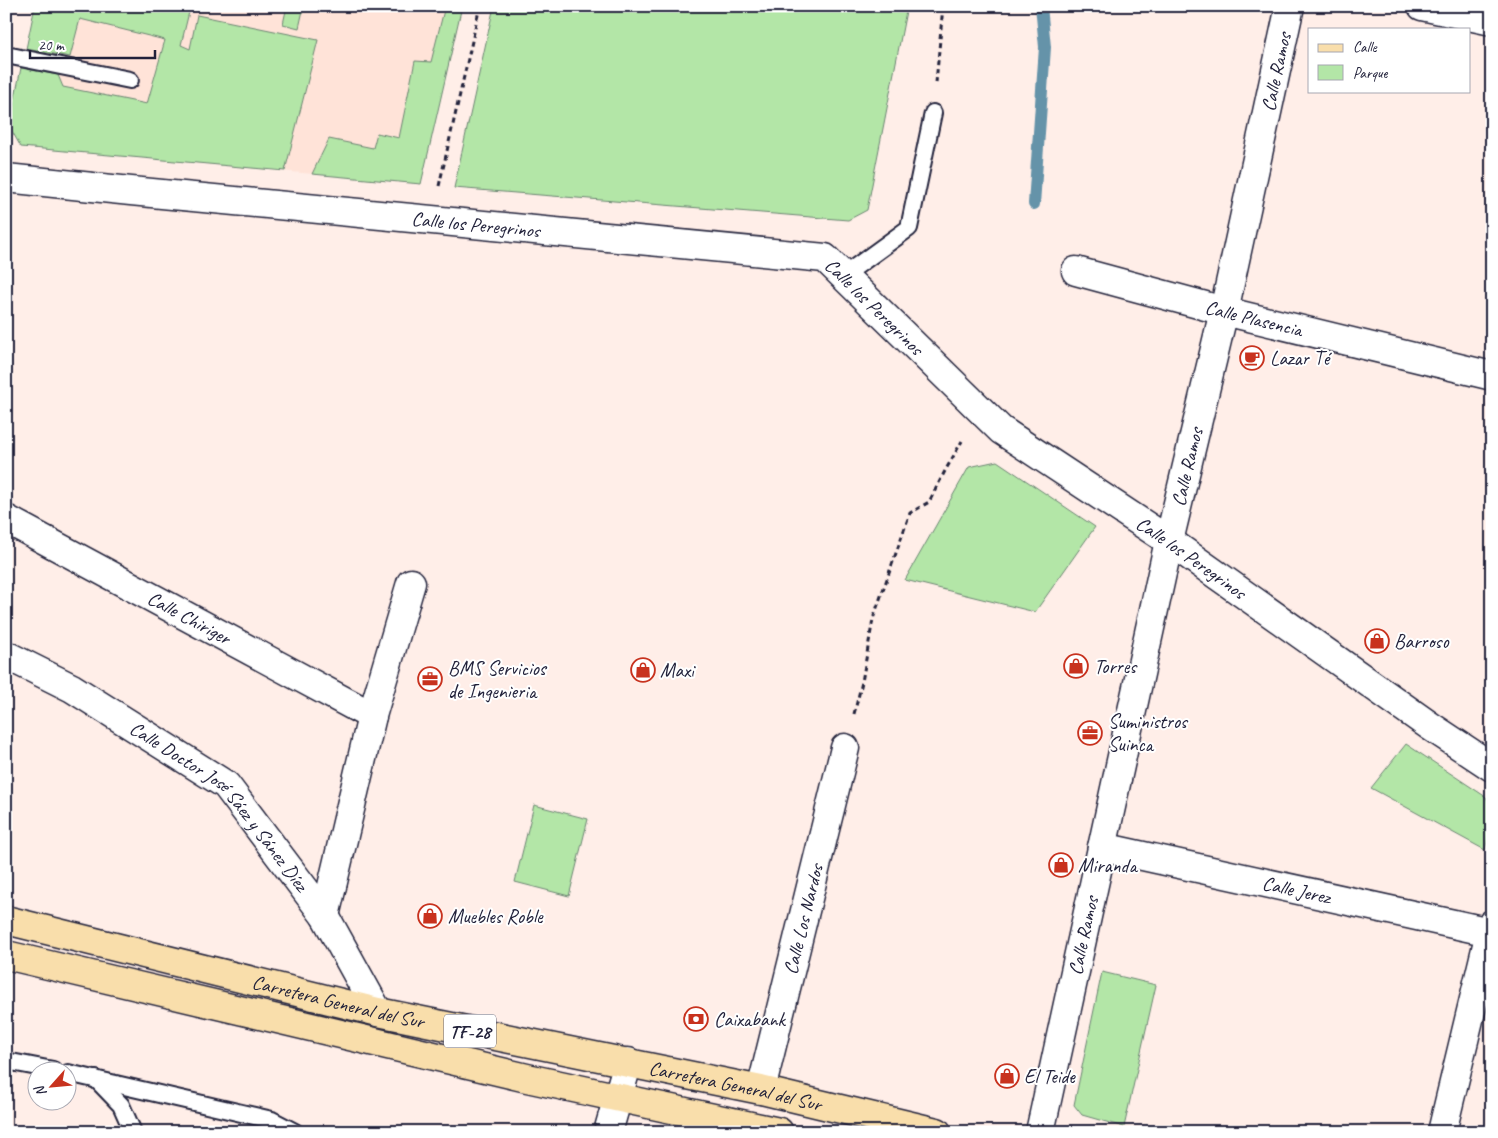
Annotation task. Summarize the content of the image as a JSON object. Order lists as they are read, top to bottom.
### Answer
{
  "streets": {
    "main road": ["Carretera General del Sur", "TF-28"],
    "street": [
      "Calle Ramos",
      "Calle los Peregrinos",
      "Calle Plasencia",
      "Calle Chiriger",
      "Calle Doctor José Sáez y Sánez Díez",
      "Calle Jerez",
      "Calle Los Nardos"
    ]
  },
  "crossings": [
    ["Calle Ramos", "Calle los Peregrinos"],
    ["Calle Ramos", "Calle Plasencia"],
    ["Calle Ramos", "Calle Jerez"],
    ["Calle Doctor José Sáez y Sánez Díez", "Carretera General del Sur"],
    ["Calle Los Nardos", "Carretera General del Sur"]
  ],
  "places": {
    "cafe": ["Lazar Té"],
    "shop": [
      "Barroso",
      "Torres",
      "Maxi",
      "Miranda",
      "Muebles Roble",
      "El Teide"
    ],
    "office": ["BMS Servicios de Ingenieria", "Suministros Suinca"],
    "bank": ["Caixabank"]
  },
  "legend": ["Calle", "Parque"],
  "scale_bar": "20 m",
  "north": "bottom left"
}
